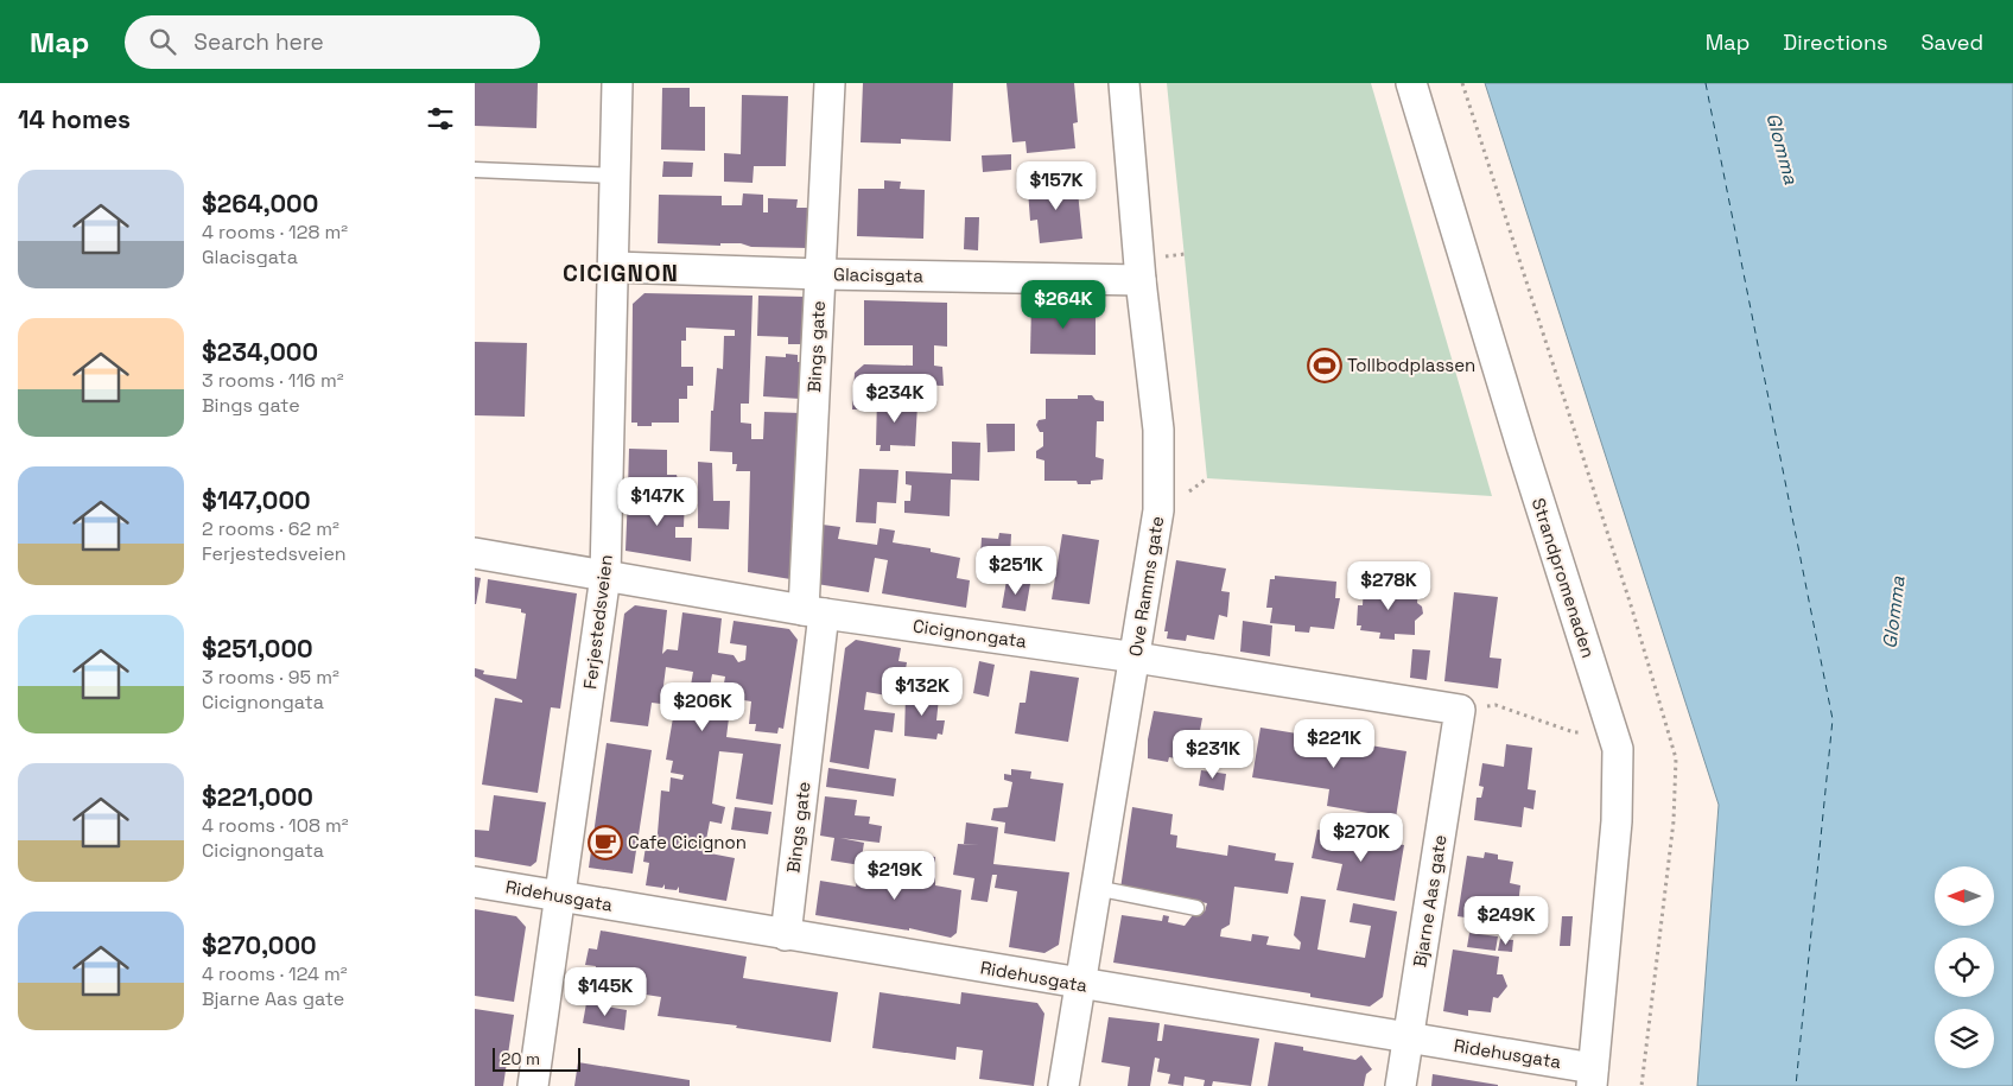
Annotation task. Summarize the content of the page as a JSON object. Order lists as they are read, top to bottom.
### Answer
{
  "streets": {
    "street": [
      "Glacisgata",
      "Bings gate",
      "Strandpromenaden",
      "Ove Ramms gate",
      "Ferjestedsveien",
      "Cicignongata",
      "Ridehusgata",
      "Bjarne Aas gate"
    ]
  },
  "crossings": [
    ["Glacisgata", "Bings gate"],
    ["Glacisgata", "Ove Ramms gate"],
    ["Glacisgata", "Ferjestedsveien"],
    ["Bings gate", "Cicignongata"],
    ["Bings gate", "Ridehusgata"],
    ["Strandpromenaden", "Ridehusgata"],
    ["Ove Ramms gate", "Cicignongata"],
    ["Ove Ramms gate", "Ridehusgata"],
    ["Ferjestedsveien", "Cicignongata"],
    ["Ferjestedsveien", "Ridehusgata"],
    ["Cicignongata", "Bjarne Aas gate"],
    ["Ridehusgata", "Bjarne Aas gate"]
  ],
  "districts": ["CICIGNON"],
  "water": ["Glomma"],
  "places": {
    "sports": ["Tollbodplassen"],
    "cafe": ["Cafe Cicignon"]
  },
  "scale_bar": "20 m",
  "north": "left",
  "page": {
    "header": "Map",
    "search": "Search here",
    "nav": ["Map", "Directions", "Saved"],
    "heading": "14 homes",
    "list": [
      {
        "name": "$264,000",
        "note": "4 rooms · 128 m² · Glacisgata"
      },
      {
        "name": "$234,000",
        "note": "3 rooms · 116 m² · Bings gate"
      },
      {
        "name": "$147,000",
        "note": "2 rooms · 62 m² · Ferjestedsveien"
      },
      {
        "name": "$251,000",
        "note": "3 rooms · 95 m² · Cicignongata"
      },
      {
        "name": "$221,000",
        "note": "4 rooms · 108 m² · Cicignongata"
      },
      {
        "name": "$270,000",
        "note": "4 rooms · 124 m² · Bjarne Aas gate"
      }
    ],
    "price": [
      "$157K",
      "$264K",
      "$234K",
      "$147K",
      "$251K",
      "$278K",
      "$132K",
      "$206K",
      "$221K",
      "$231K",
      "$270K",
      "$219K",
      "$249K",
      "$145K"
    ],
    "scale": "20 m"
  }
}
